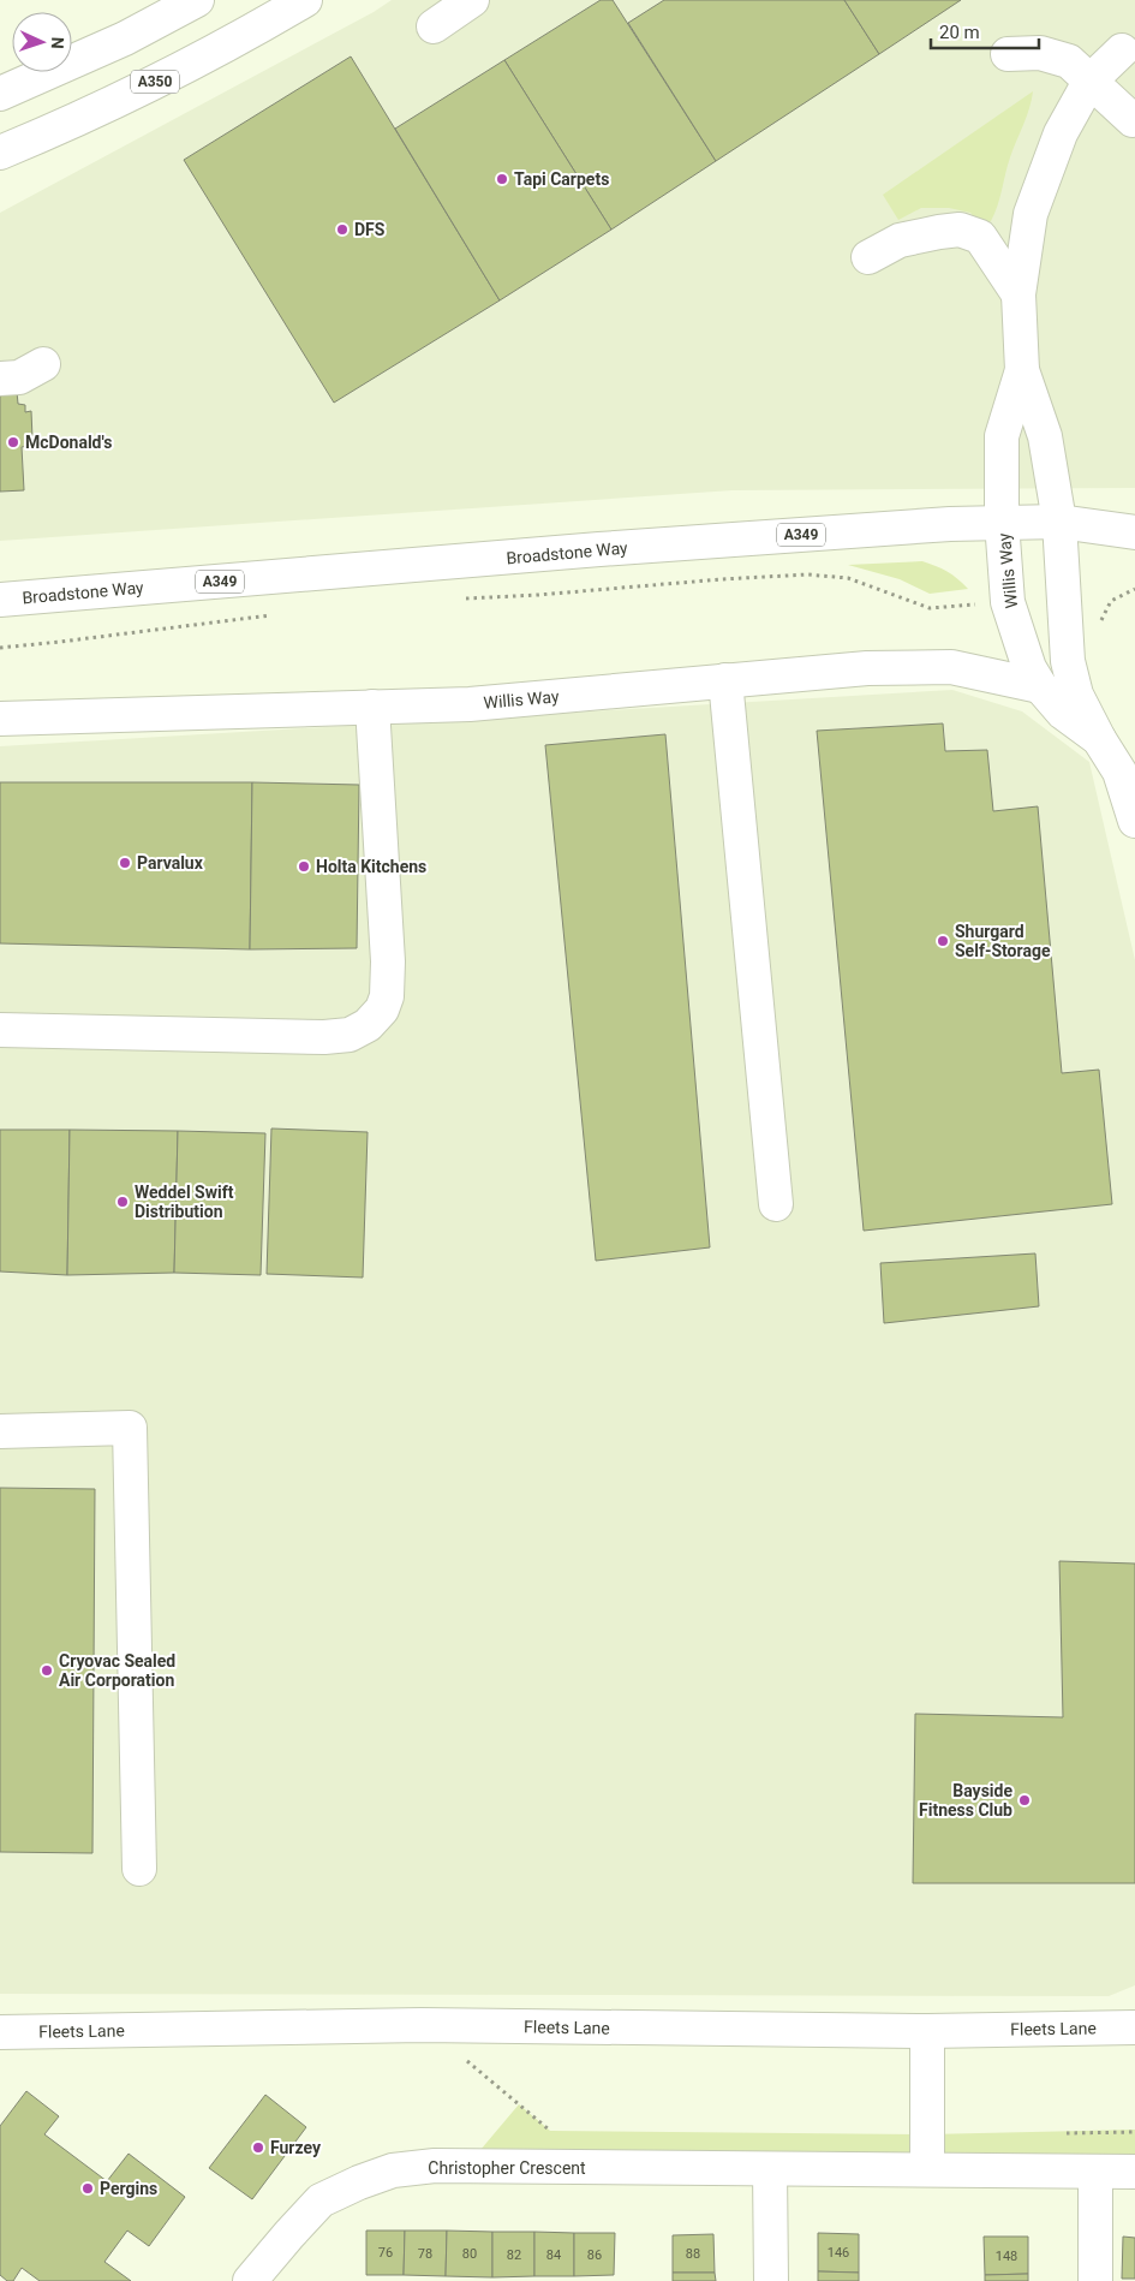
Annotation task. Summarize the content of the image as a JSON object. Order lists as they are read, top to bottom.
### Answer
{
  "streets": {
    "main road": [
      "A350",
      "A349",
      "Broadstone Way",
      "Willis Way",
      "Fleets Lane",
      "Christopher Crescent"
    ]
  },
  "crossings": [
    ["Broadstone Way", "Willis Way"]
  ],
  "places": [
    "Tapi Carpets",
    "DFS",
    "McDonald's",
    "Parvalux",
    "Holta Kitchens",
    "Shurgard Self-Storage",
    "Weddel Swift Distribution",
    "Cryovac Sealed Air Corporation",
    "Bayside Fitness Club",
    "Furzey",
    "Pergins"
  ],
  "house_numbers": [
    "76",
    "146",
    "78",
    "80",
    "88",
    "82",
    "84",
    "86",
    "148"
  ],
  "scale_bar": "20 m",
  "north": "right"
}
